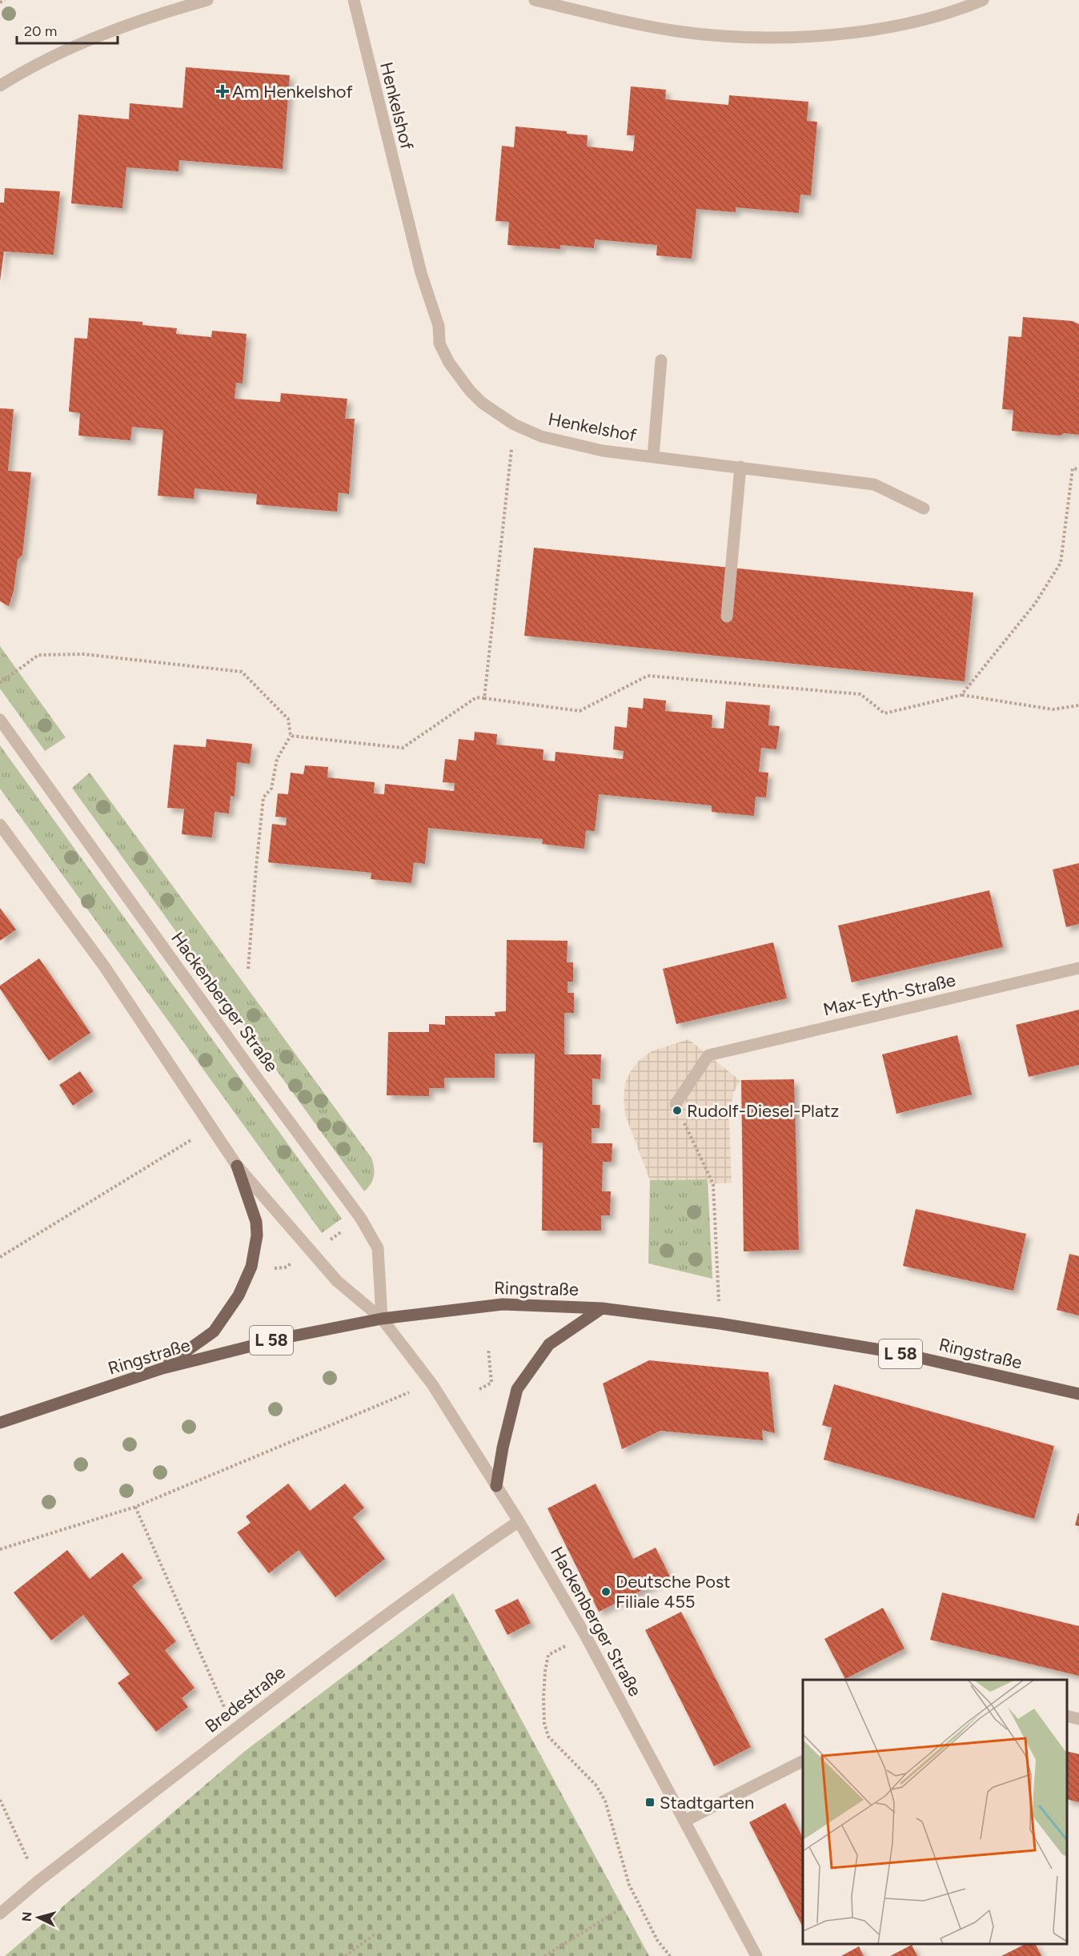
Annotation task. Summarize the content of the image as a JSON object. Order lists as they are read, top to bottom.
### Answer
{
  "streets": {
    "main road": ["Ringstraße", "L 58"],
    "street": [
      "Henkelshof",
      "Max-Eyth-Straße",
      "Hackenberger Straße",
      "Bredestraße"
    ]
  },
  "crossings": [
    ["Hackenberger Straße", "Ringstraße"],
    ["Hackenberger Straße", "Bredestraße"]
  ],
  "places": {
    "health": ["Am Henkelshof"],
    "other": ["Rudolf-Diesel-Platz", "Deutsche Post Filiale 455"],
    "transit": ["Stadtgarten"]
  },
  "scale_bar": "20 m",
  "north": "left"
}
